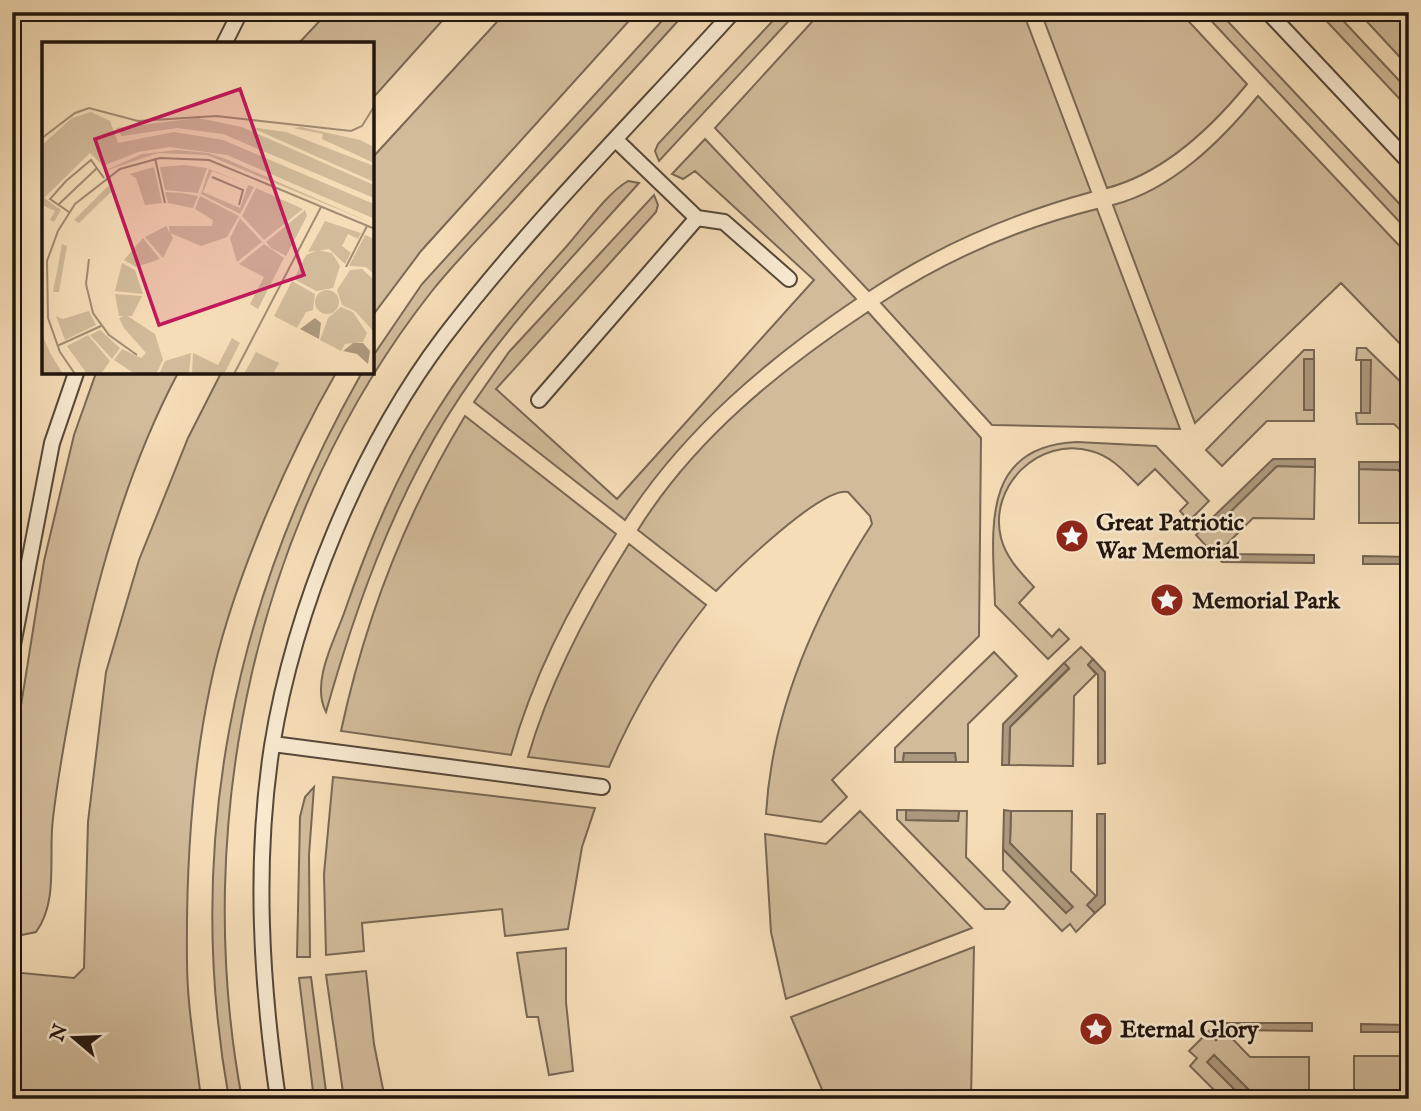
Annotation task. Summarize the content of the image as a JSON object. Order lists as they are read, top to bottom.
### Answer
{
  "places": {
    "place": ["Great Patriotic War Memorial", "Memorial Park", "Eternal Glory"]
  },
  "north": "left"
}
